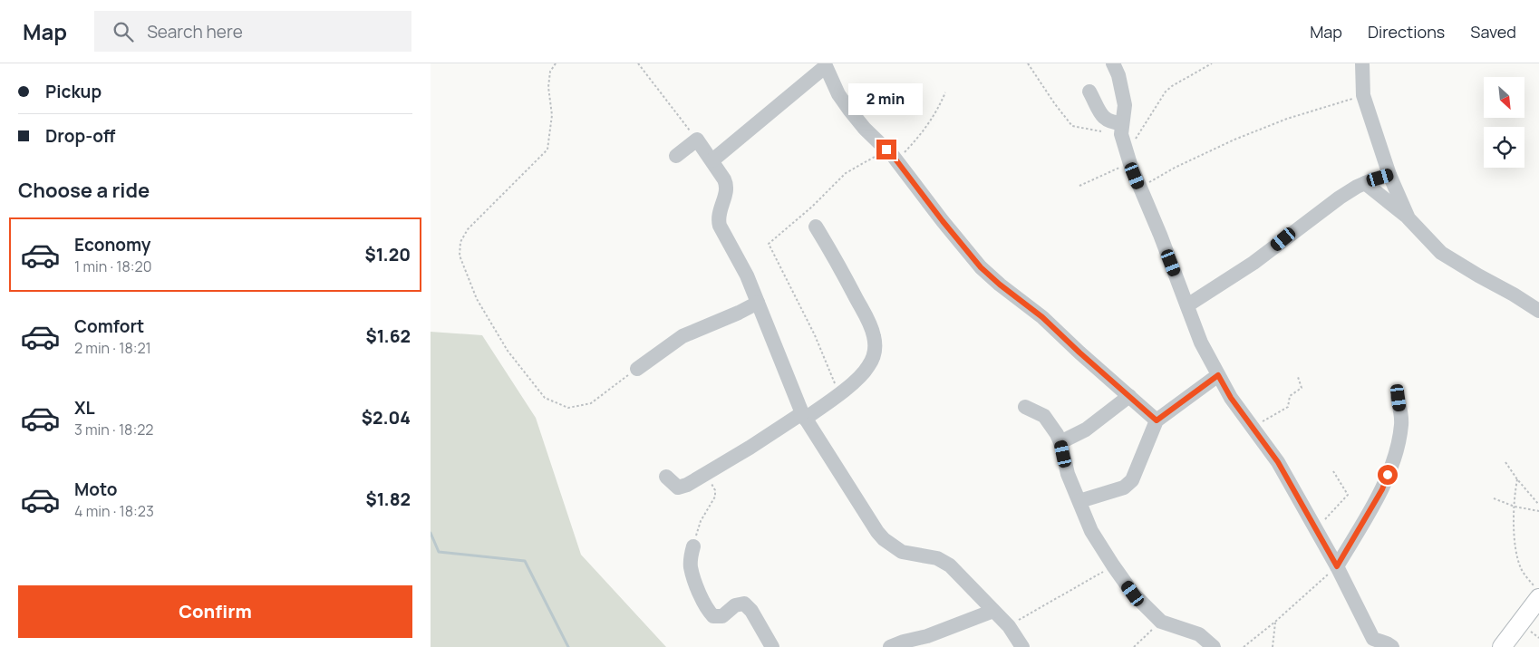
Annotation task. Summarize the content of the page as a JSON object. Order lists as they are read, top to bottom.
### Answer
{
  "north": "bottom right",
  "page": {
    "header": "Map",
    "search": "Search here",
    "nav": ["Map", "Directions", "Saved"],
    "banner": ["Pickup", "Drop-off"],
    "bubble": "2 min",
    "heading": "Choose a ride",
    "list": [
      {
        "name": "Economy",
        "note": "1 min · 18:20",
        "value": "$1.20"
      },
      {
        "name": "Comfort",
        "note": "2 min · 18:21",
        "value": "$1.62"
      },
      {
        "name": "XL",
        "note": "3 min · 18:22",
        "value": "$2.04"
      },
      {
        "name": "Moto",
        "note": "4 min · 18:23",
        "value": "$1.82"
      }
    ],
    "buttons": "Confirm"
  }
}
